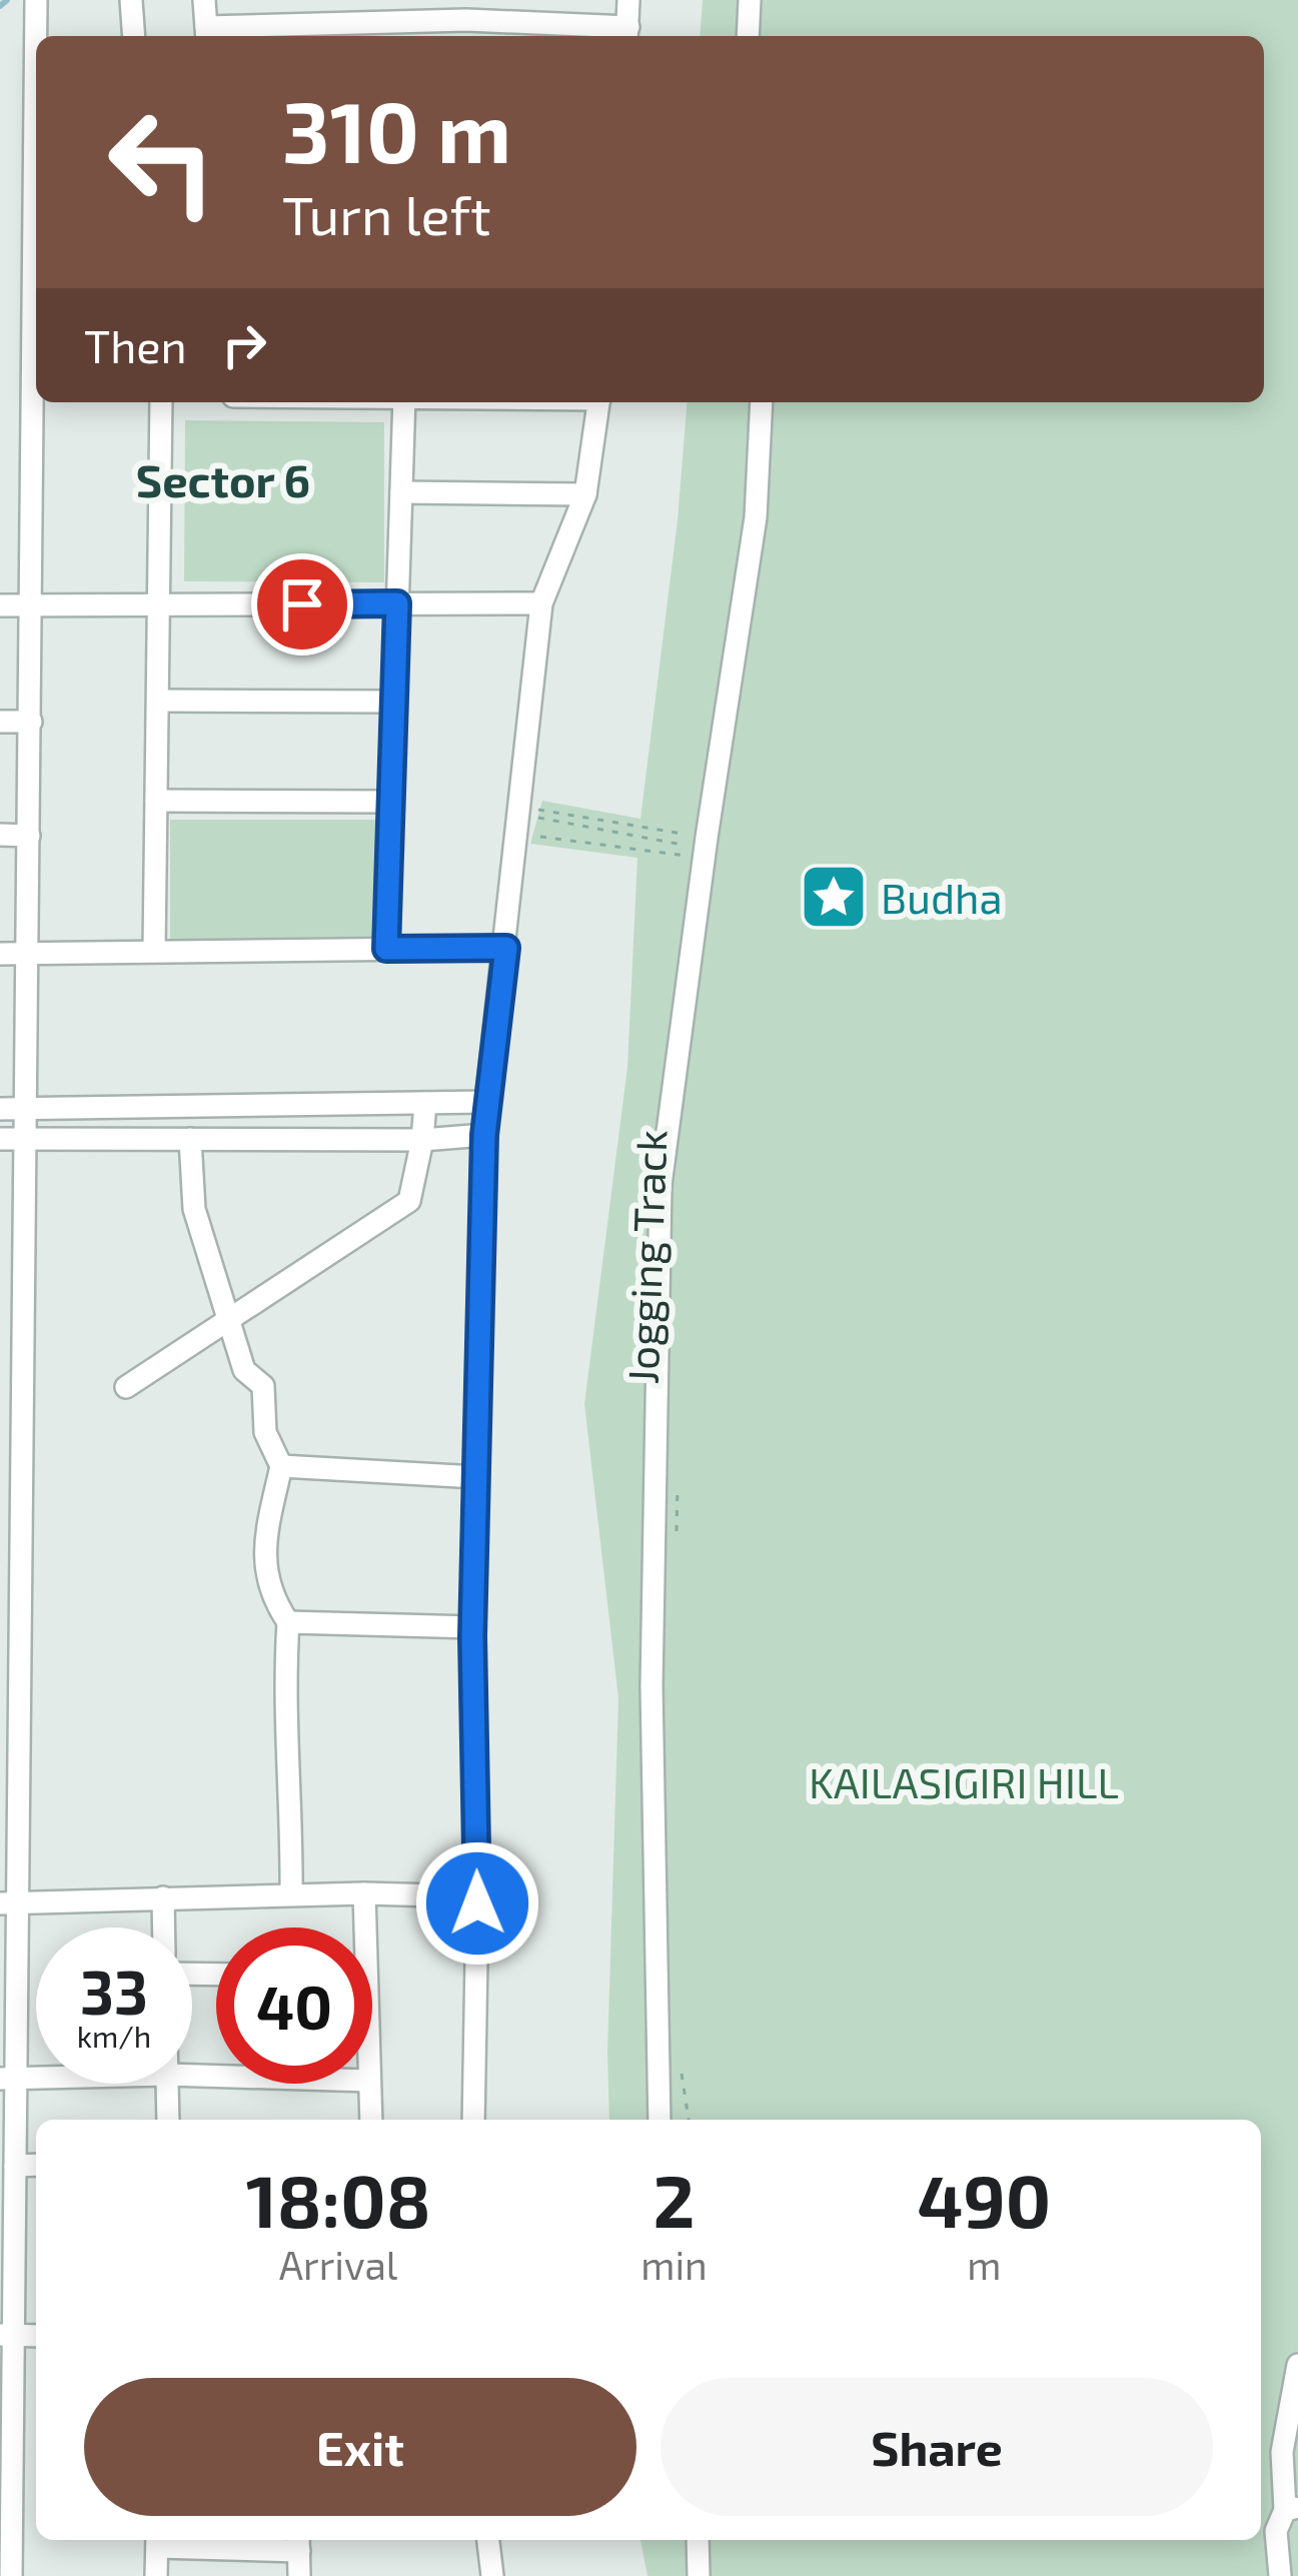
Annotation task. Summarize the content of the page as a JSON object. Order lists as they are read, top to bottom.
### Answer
{
  "districts": ["Sector 6"],
  "parks": ["KAILASIGIRI HILL"],
  "places": {
    "place": ["Budha"]
  },
  "page": {
    "turn": ["310 m", "Turn left"],
    "then": "Then",
    "speed": "33 km/h",
    "limit": "40",
    "eta": [
      "18:08",
      "Arrival",
      "2",
      "min",
      "490",
      "m"
    ],
    "buttons": ["Exit", "Share"]
  }
}
